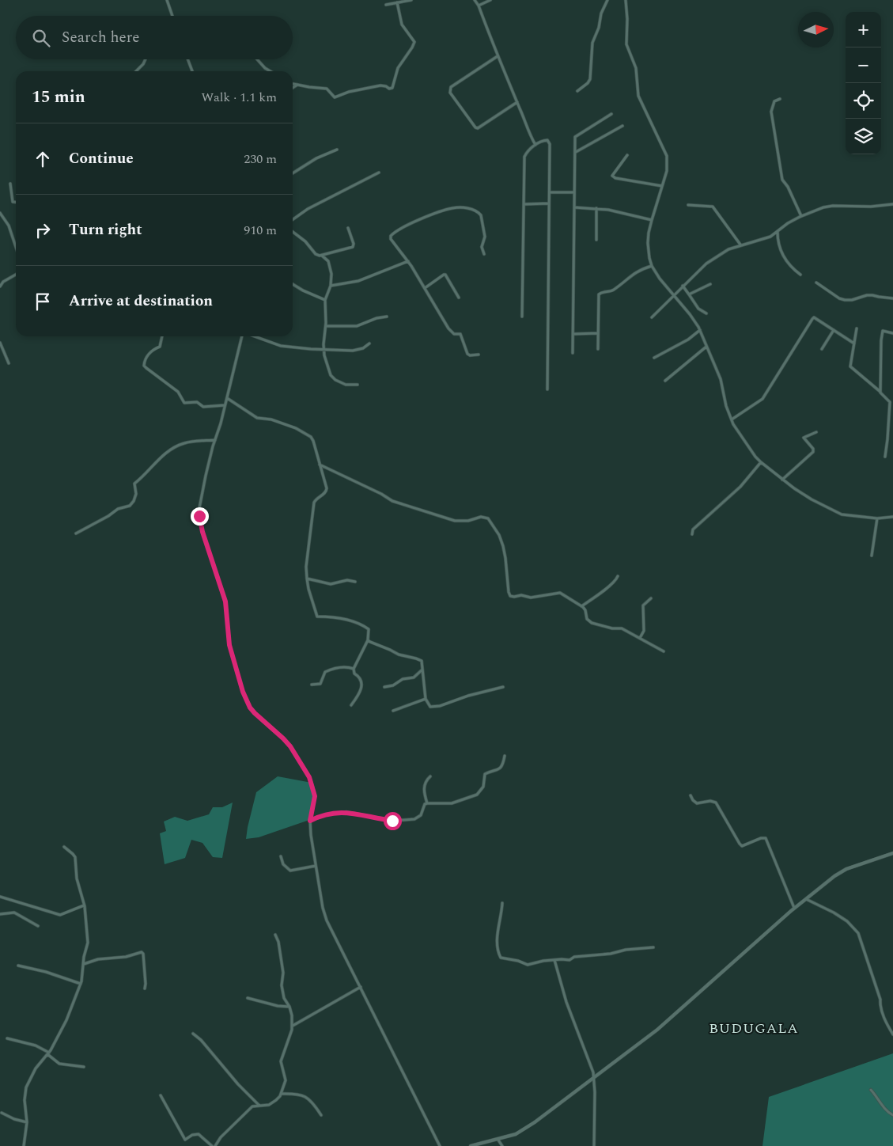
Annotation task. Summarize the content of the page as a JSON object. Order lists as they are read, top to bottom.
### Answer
{
  "districts": ["BUDUGALA"],
  "north": "right",
  "page": {
    "map_buttons": ["+", "−"],
    "search": "Search here",
    "heading": ["15 min", "Walk · 1.1 km"],
    "list": [
      ["Continue", "230 m"],
      ["Turn right", "910 m"],
      "Arrive at destination"
    ]
  }
}
